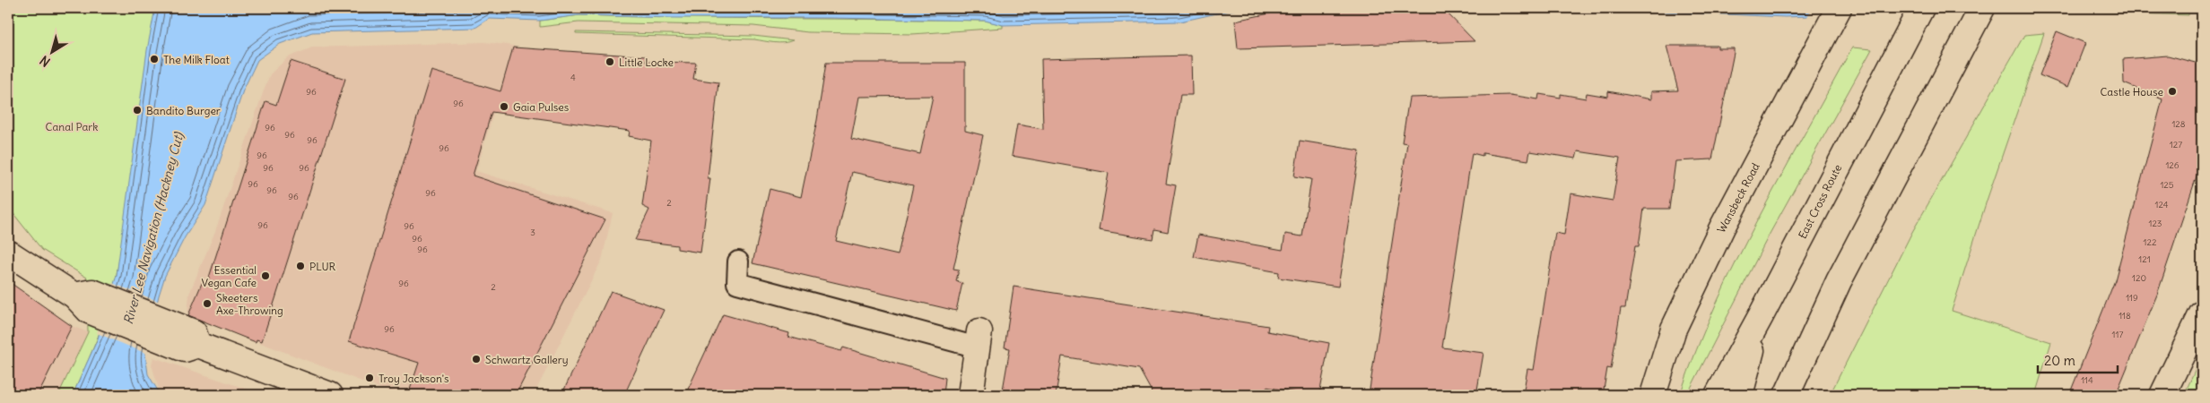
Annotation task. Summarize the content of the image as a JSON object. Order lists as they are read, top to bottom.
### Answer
{
  "streets": {
    "main road": ["Wansbeck Road", "East Cross Route"]
  },
  "water": ["River Lee Navigation (Hackney Cut)"],
  "parks": ["Canal Park"],
  "places": [
    "The Milk Float",
    "Little Locke",
    "Castle House",
    "Gaia Pulses",
    "Bandito Burger",
    "PLUR",
    "Essential Vegan Cafe",
    "Skeeters Axe-Throwing",
    "Schwartz Gallery",
    "Troy Jackson's"
  ],
  "house_numbers": [
    "4",
    "96",
    "96",
    "128",
    "96",
    "96",
    "96",
    "127",
    "96",
    "96",
    "126",
    "96",
    "96",
    "96",
    "125",
    "96",
    "96",
    "96",
    "2",
    "124",
    "123",
    "96",
    "96",
    "3",
    "96",
    "122",
    "96",
    "121",
    "120",
    "96",
    "2",
    "119",
    "118",
    "96",
    "117",
    "114"
  ],
  "scale_bar": "20 m",
  "north": "bottom left"
}
